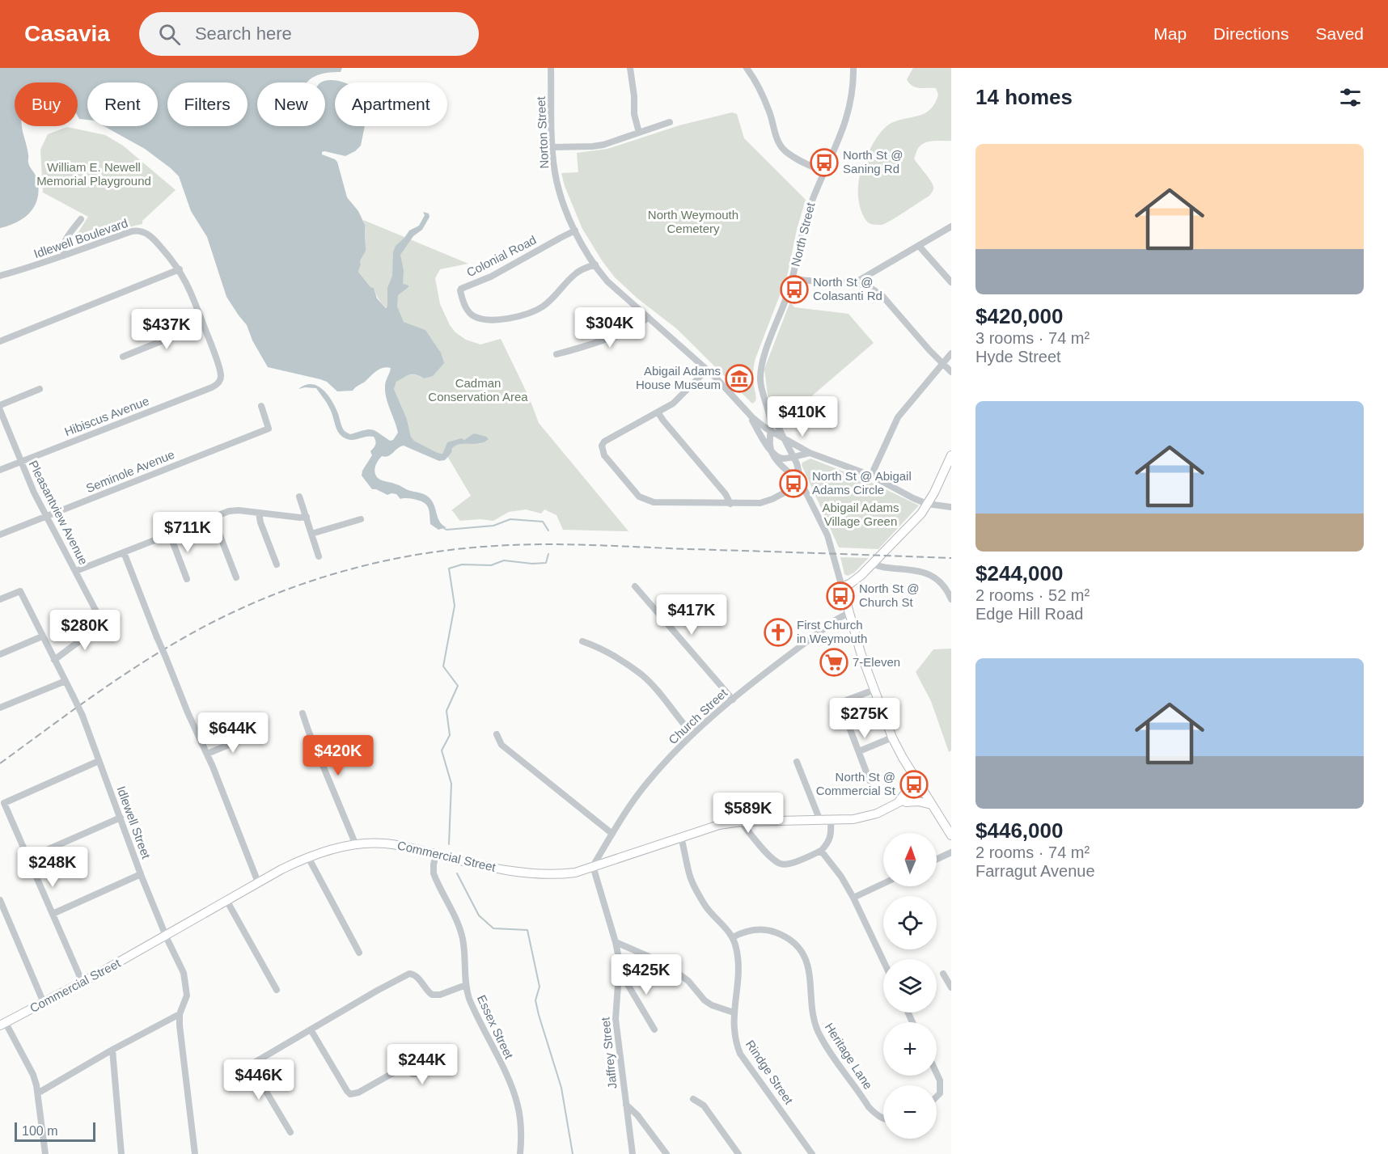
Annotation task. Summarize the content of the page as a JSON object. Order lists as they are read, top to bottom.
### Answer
{
  "streets": {
    "main road": ["North Street", "Commercial Street"],
    "street": [
      "Norton Street",
      "Idlewell Boulevard",
      "Colonial Road",
      "Hibiscus Avenue",
      "Seminole Avenue",
      "Pleasantview Avenue",
      "Church Street",
      "Idlewell Street",
      "Essex Street",
      "Jaffrey Street",
      "Heritage Lane",
      "Rindge Street"
    ]
  },
  "crossings": [
    ["Norton Street", "North Street"],
    ["Norton Street", "Colonial Road"],
    ["North Street", "Church Street"],
    ["North Street", "Commercial Street"],
    ["Idlewell Boulevard", "Hibiscus Avenue"],
    ["Hibiscus Avenue", "Pleasantview Avenue"],
    ["Seminole Avenue", "Pleasantview Avenue"],
    ["Pleasantview Avenue", "Idlewell Street"],
    ["Church Street", "Commercial Street"],
    ["Church Street", "Jaffrey Street"],
    ["Idlewell Street", "Commercial Street"],
    ["Commercial Street", "Essex Street"],
    ["Commercial Street", "Jaffrey Street"],
    ["Commercial Street", "Rindge Street"],
    ["Heritage Lane", "Rindge Street"]
  ],
  "parks": [
    "William E. Newell Memorial Playground",
    "North Weymouth Cemetery",
    "Cadman Conservation Area",
    "Abigail Adams Village Green"
  ],
  "places": {
    "bus stop": [
      "North St @ Saning Rd",
      "North St @ Colasanti Rd",
      "North St @ Abigail Adams Circle",
      "North St @ Church St",
      "North St @ Commercial St"
    ],
    "museum": ["Abigail Adams House Museum"],
    "church": ["First Church in Weymouth"],
    "supermarket": ["7-Eleven"]
  },
  "scale_bar": "100 m",
  "north": "top",
  "page": {
    "header": "Casavia",
    "search": "Search here",
    "nav": ["Map", "Directions", "Saved"],
    "heading": "14 homes",
    "chip": [
      "Buy",
      "Rent",
      "Filters",
      "New",
      "Apartment"
    ],
    "list": [
      {
        "name": "$420,000",
        "note": "3 rooms · 74 m² · Hyde Street"
      },
      {
        "name": "$244,000",
        "note": "2 rooms · 52 m² · Edge Hill Road"
      },
      {
        "name": "$446,000",
        "note": "2 rooms · 74 m² · Farragut Avenue"
      }
    ],
    "price": [
      "$304K",
      "$437K",
      "$410K",
      "$711K",
      "$417K",
      "$280K",
      "$275K",
      "$644K",
      "$420K",
      "$589K",
      "$248K",
      "$425K",
      "$244K",
      "$446K"
    ],
    "map_buttons": ["+", "−"],
    "scale": "100 m"
  }
}
